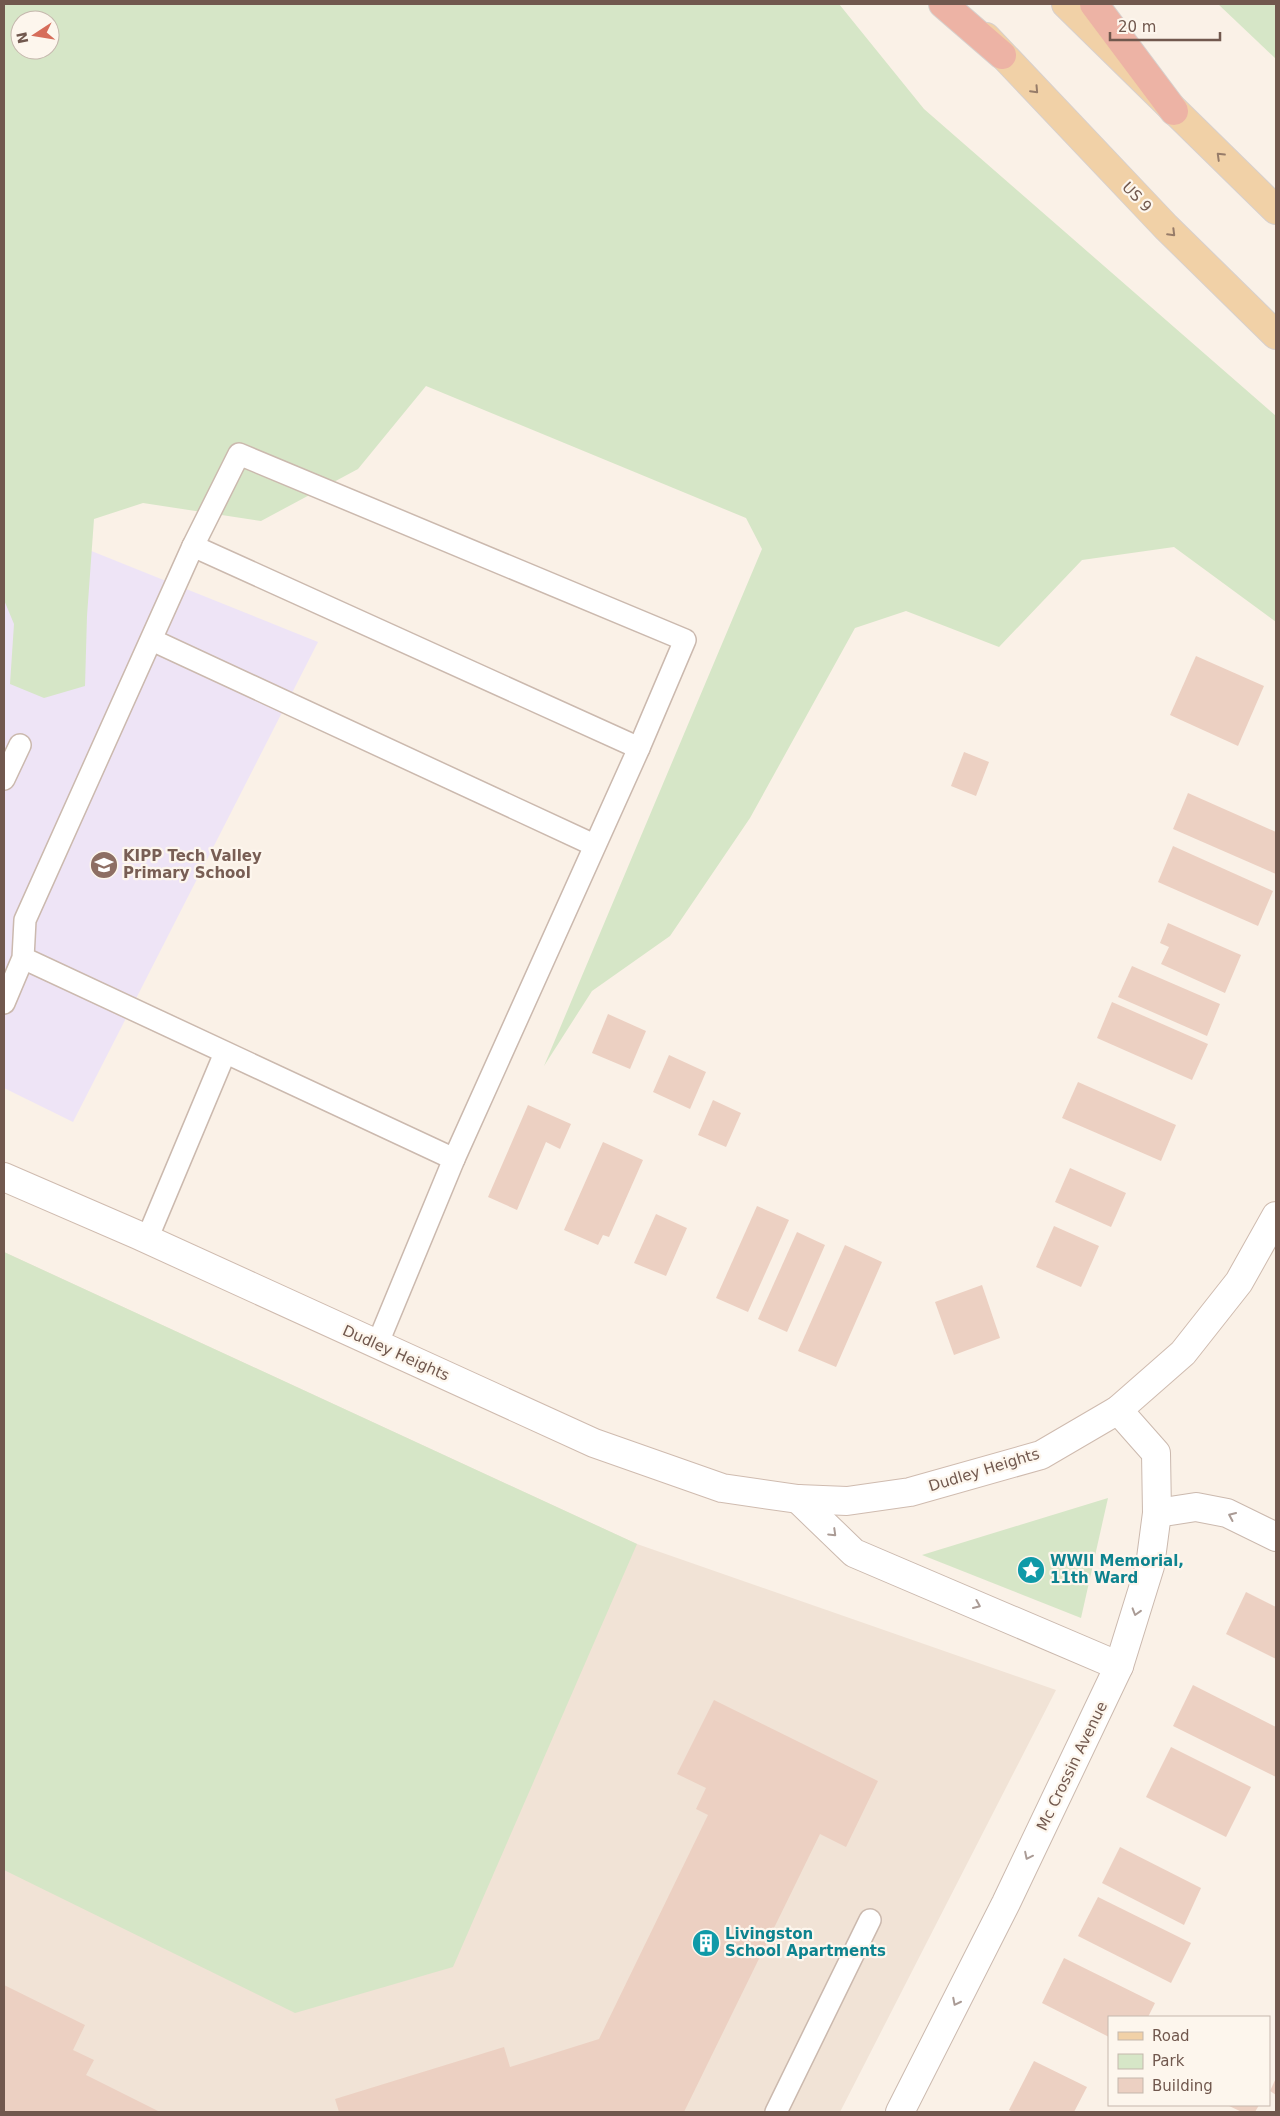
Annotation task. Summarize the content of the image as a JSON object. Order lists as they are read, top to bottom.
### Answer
{
  "streets": {
    "main road": ["US 9", "Dudley Heights", "Mc Crossin Avenue"]
  },
  "crossings": [
    ["Dudley Heights", "Mc Crossin Avenue"]
  ],
  "one_way": ["Mc Crossin Avenue"],
  "places": {
    "school or university": ["KIPP Tech Valley Primary School"],
    "place": ["WWII Memorial, 11th Ward"],
    "building": ["Livingston School Apartments"]
  },
  "legend": ["Road", "Park", "Building"],
  "scale_bar": "20 m",
  "north": "left"
}
